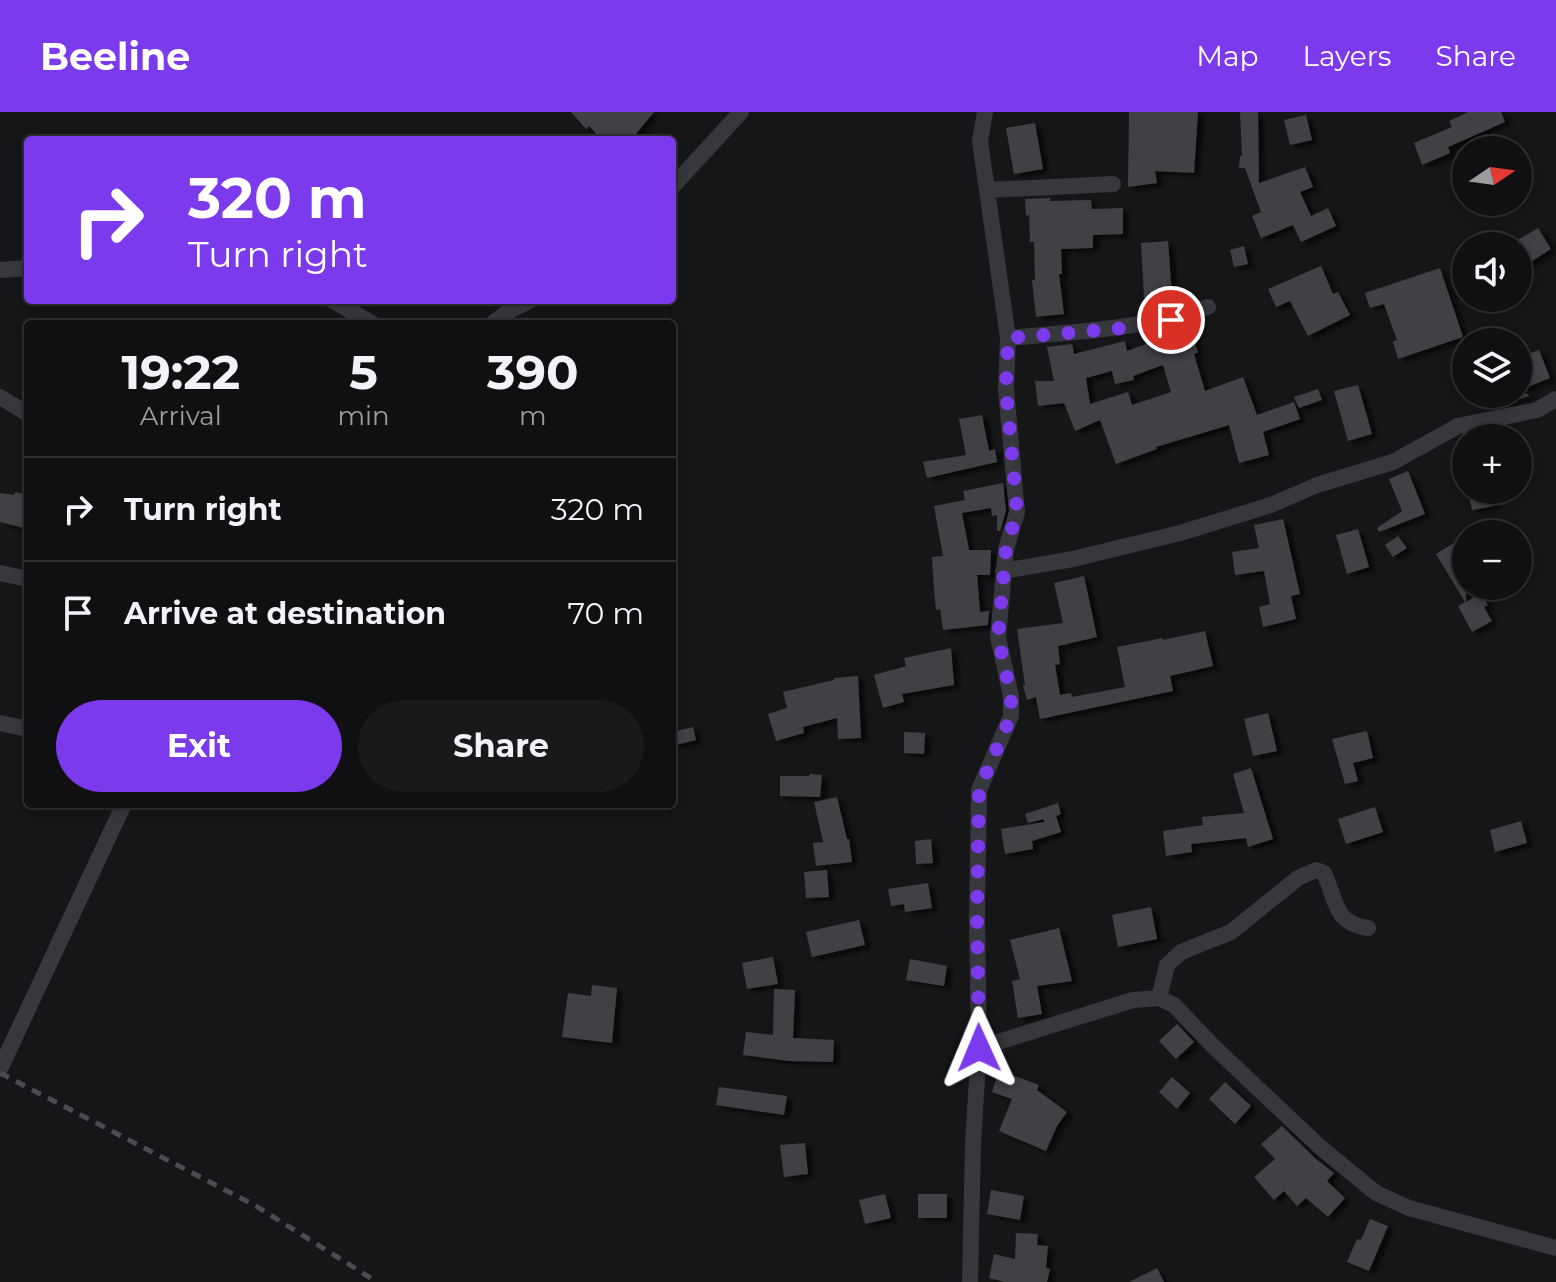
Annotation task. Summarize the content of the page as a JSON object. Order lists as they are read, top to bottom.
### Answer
{
  "north": "right",
  "page": {
    "header": "Beeline",
    "nav": ["Map", "Layers", "Share"],
    "map_buttons": ["+", "−"],
    "turn": ["320 m", "Turn right"],
    "eta": [
      "19:22",
      "Arrival",
      "5",
      "min",
      "390",
      "m"
    ],
    "list": [
      {
        "name": "Turn right",
        "value": "320 m"
      },
      {
        "name": "Arrive at destination",
        "value": "70 m"
      }
    ],
    "buttons": ["Exit", "Share"]
  }
}
